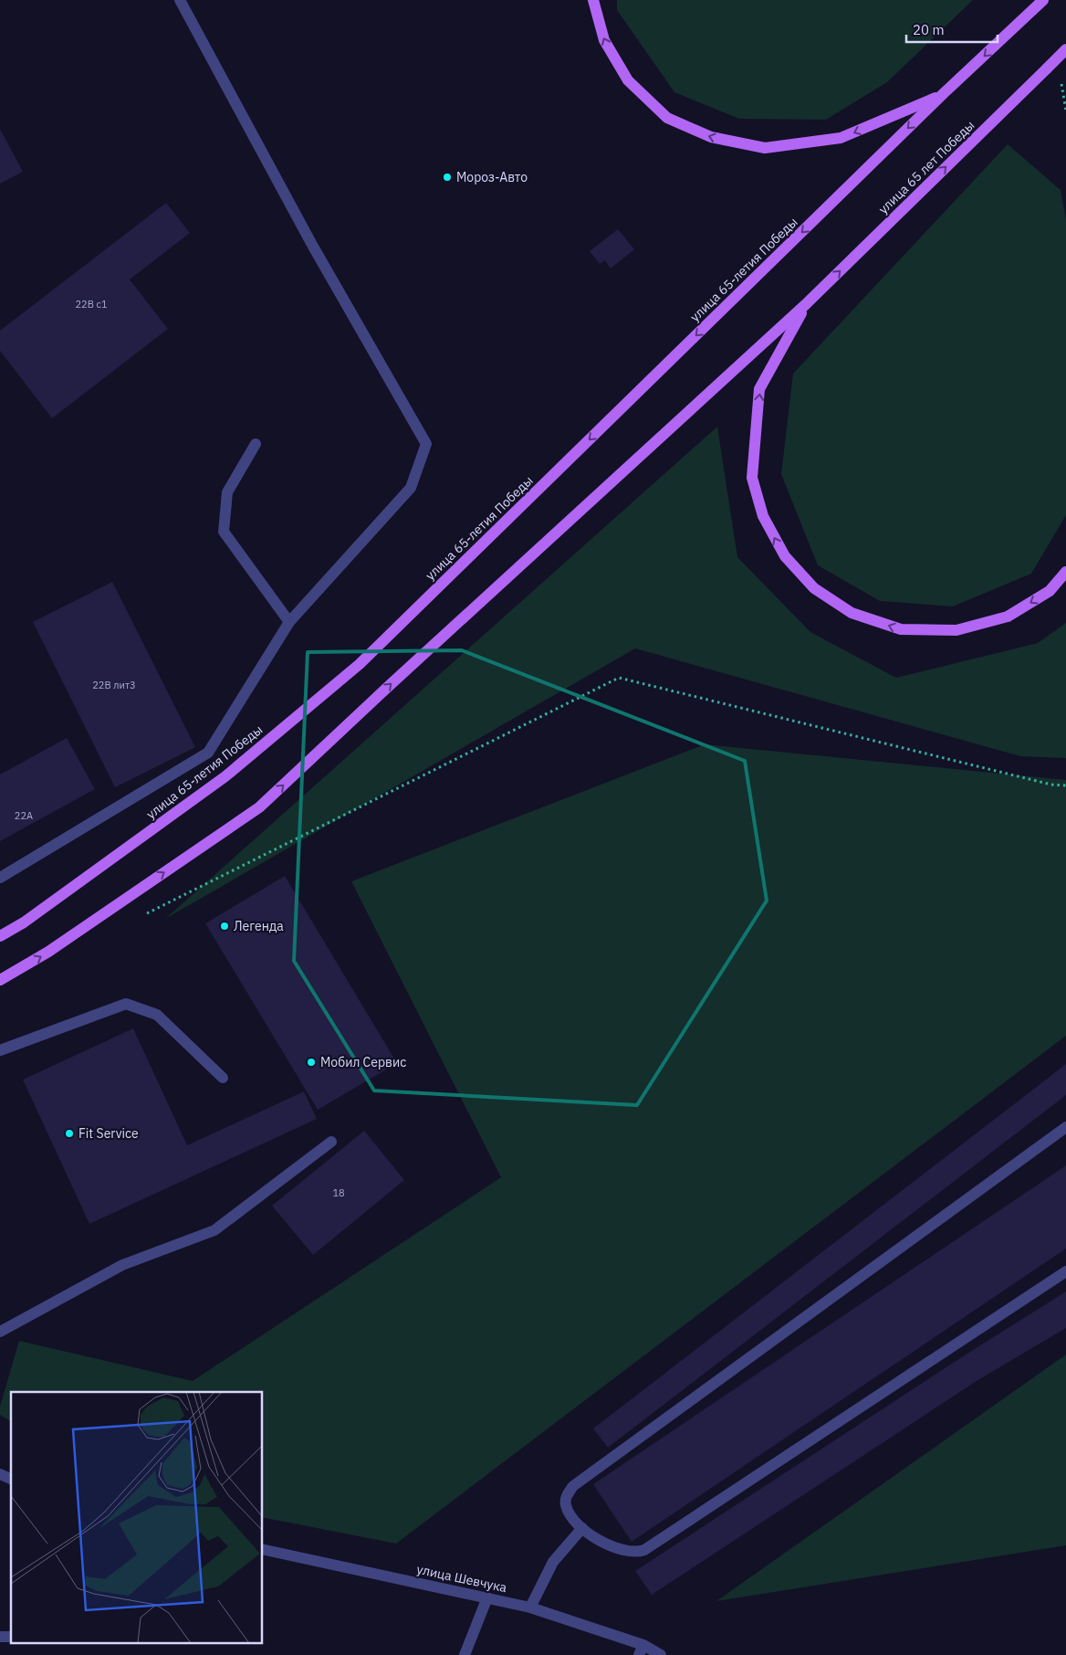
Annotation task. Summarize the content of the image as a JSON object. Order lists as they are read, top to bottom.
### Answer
{
  "streets": {
    "main road": ["улица 65 лет Победы", "улица 65-летия Победы"],
    "street": ["улица Шевчука"]
  },
  "places": [
    "Мороз-Авто",
    "Легенда",
    "Мобил Сервис",
    "Fit Service"
  ],
  "house_numbers": [
    "22В с1",
    "22В лит3",
    "22А",
    "18"
  ],
  "scale_bar": "20 m"
}
